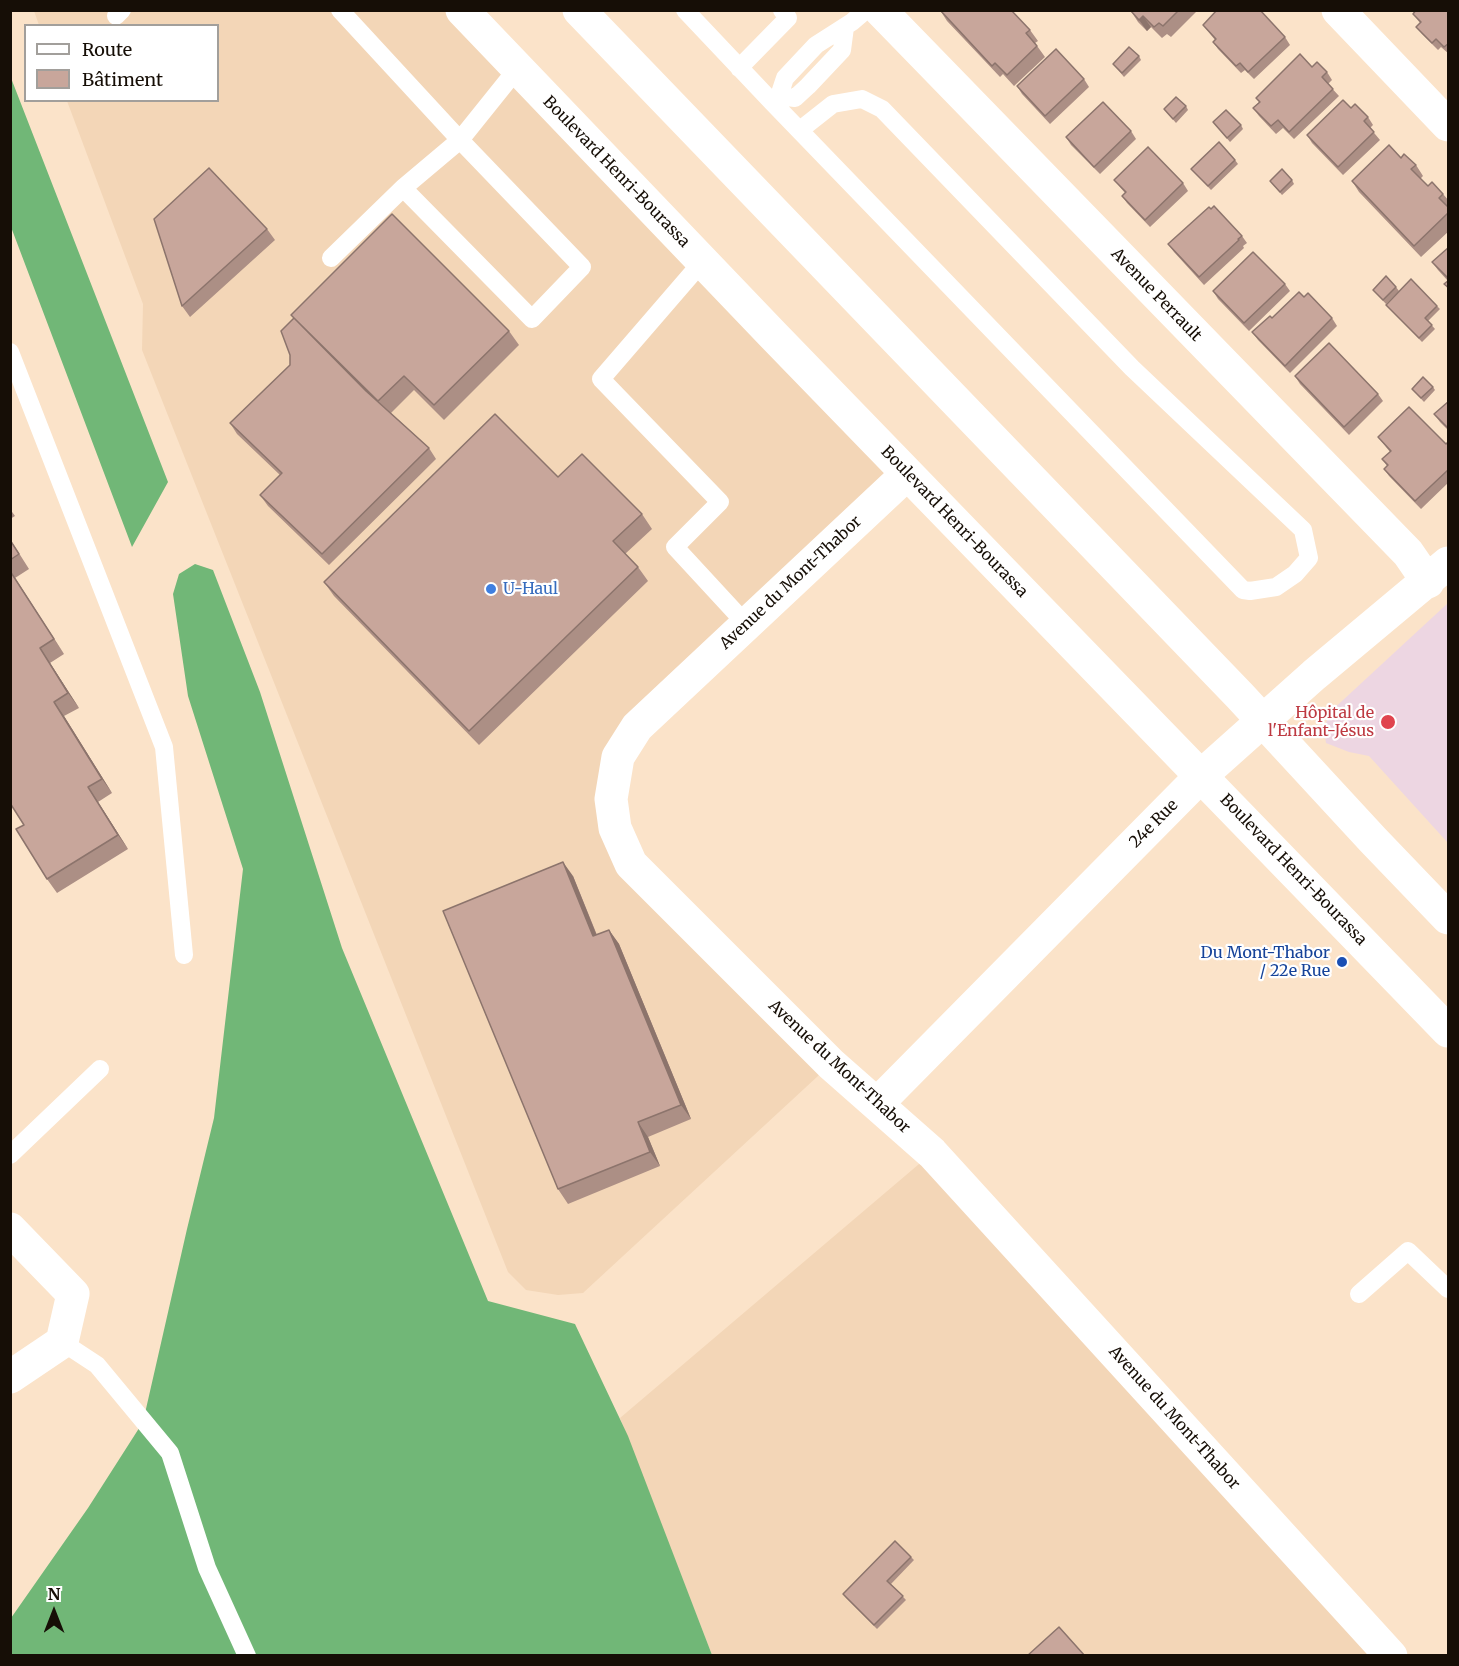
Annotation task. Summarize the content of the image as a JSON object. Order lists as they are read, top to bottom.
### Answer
{
  "streets": {
    "street": [
      "Boulevard Henri-Bourassa",
      "Avenue Perrault",
      "Avenue du Mont-Thabor",
      "24e Rue"
    ]
  },
  "crossings": [
    ["Boulevard Henri-Bourassa", "Avenue du Mont-Thabor"],
    ["Boulevard Henri-Bourassa", "24e Rue"],
    ["Avenue Perrault", "24e Rue"],
    ["Avenue du Mont-Thabor", "24e Rue"]
  ],
  "places": ["U-Haul", "Hôpital de l'Enfant-Jésus", "Du Mont-Thabor / 22e Rue"],
  "legend": ["Route", "Bâtiment"],
  "north": "top"
}
